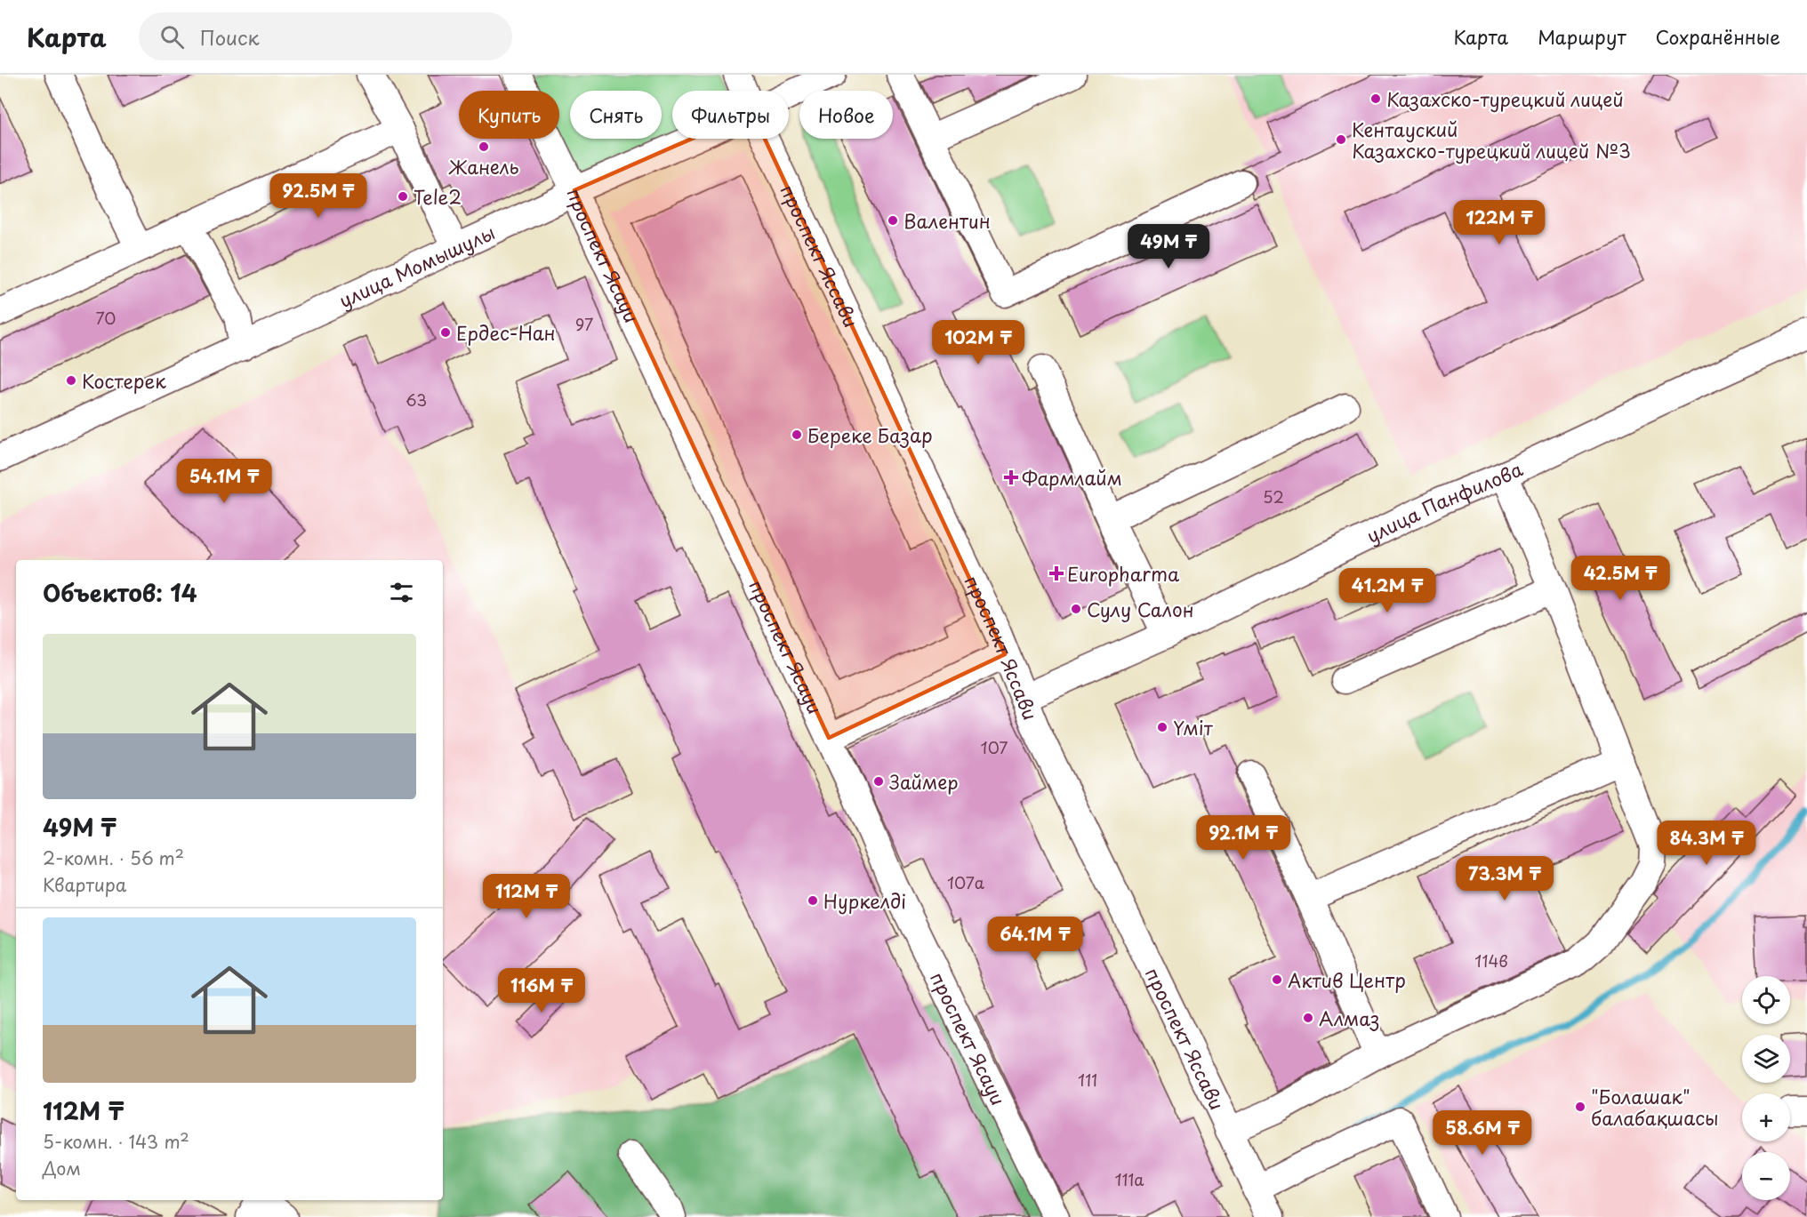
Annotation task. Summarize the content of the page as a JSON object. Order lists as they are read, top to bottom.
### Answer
{
  "streets": {
    "street": [
      "проспект Ясауи",
      "проспект Яссави",
      "улица Момышулы",
      "улица Панфилова"
    ]
  },
  "crossings": [
    ["проспект Ясауи", "улица Момышулы"],
    ["проспект Яссави", "улица Панфилова"]
  ],
  "places": {
    "other": [
      "Казахско-турецкий лицей",
      "Кентауский Казахско-турецкий лицей №3",
      "Жанель",
      "Tele2",
      "Валентин",
      "Ердес-Нан",
      "Костерек",
      "Береке Базар",
      "Сулу Салон",
      "Үміт",
      "Займер",
      "Нуркелді",
      "Актив Центр",
      "Алмаз",
      "\"Болашак\" балабақшасы"
    ],
    "health": ["Фармлайм", "Europharma"]
  },
  "house_numbers": [
    "70",
    "97",
    "63",
    "52",
    "107",
    "107а",
    "114в",
    "111",
    "111а"
  ],
  "page": {
    "header": "Карта",
    "search": "Поиск",
    "nav": ["Карта", "Маршрут", "Сохранённые"],
    "chip": [
      "Купить",
      "Снять",
      "Фильтры",
      "Новое"
    ],
    "price": [
      "92.5M ₸",
      "122M ₸",
      "49M ₸",
      "102M ₸",
      "54.1M ₸",
      "42.5M ₸",
      "41.2M ₸",
      "92.1M ₸",
      "84.3M ₸",
      "73.3M ₸",
      "112M ₸",
      "64.1M ₸",
      "116M ₸",
      "58.6M ₸"
    ],
    "heading": "Объектов: 14",
    "list": [
      {
        "name": "49M ₸",
        "note": "2-комн. · 56 m² · Квартира"
      },
      {
        "name": "112M ₸",
        "note": "5-комн. · 143 m² · Дом"
      }
    ],
    "map_buttons": ["+", "−"]
  }
}
